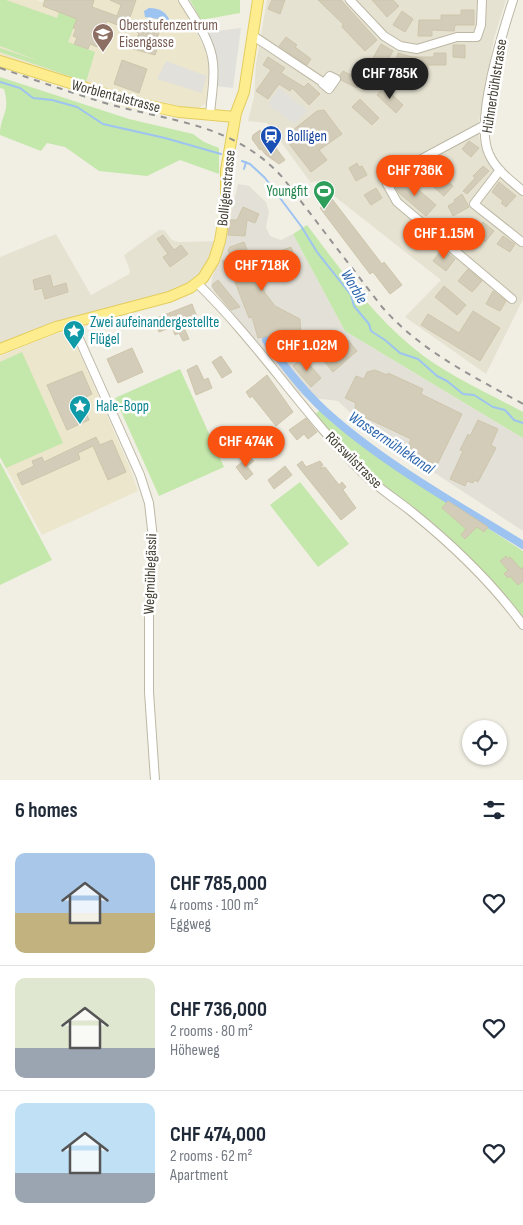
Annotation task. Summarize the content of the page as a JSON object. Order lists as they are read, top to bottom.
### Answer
{
  "streets": {
    "main road": ["Worblentalstrasse", "Bolligenstrasse"],
    "street": ["Hühnerbühlstrasse", "Rörswilstrasse", "Wegmühlegässli"]
  },
  "crossings": [
    ["Worblentalstrasse", "Bolligenstrasse"],
    ["Bolligenstrasse", "Rörswilstrasse"],
    ["Bolligenstrasse", "Wegmühlegässli"]
  ],
  "water": ["Worble", "Wassermühlekanal"],
  "places": {
    "school or university": ["Oberstufenzentrum Eisengasse"],
    "station": ["Bolligen"],
    "sports": ["Youngfit"],
    "place": ["Zwei aufeinandergestellte Flügel", "Hale-Bopp"]
  },
  "page": {
    "price": [
      "CHF 785K",
      "CHF 736K",
      "CHF 1.15M",
      "CHF 718K",
      "CHF 1.02M",
      "CHF 474K"
    ],
    "heading": "6 homes",
    "list": [
      {
        "name": "CHF 785,000",
        "note": "4 rooms · 100 m² · Eggweg"
      },
      {
        "name": "CHF 736,000",
        "note": "2 rooms · 80 m² · Höheweg"
      },
      {
        "name": "CHF 474,000",
        "note": "2 rooms · 62 m² · Apartment"
      }
    ]
  }
}
